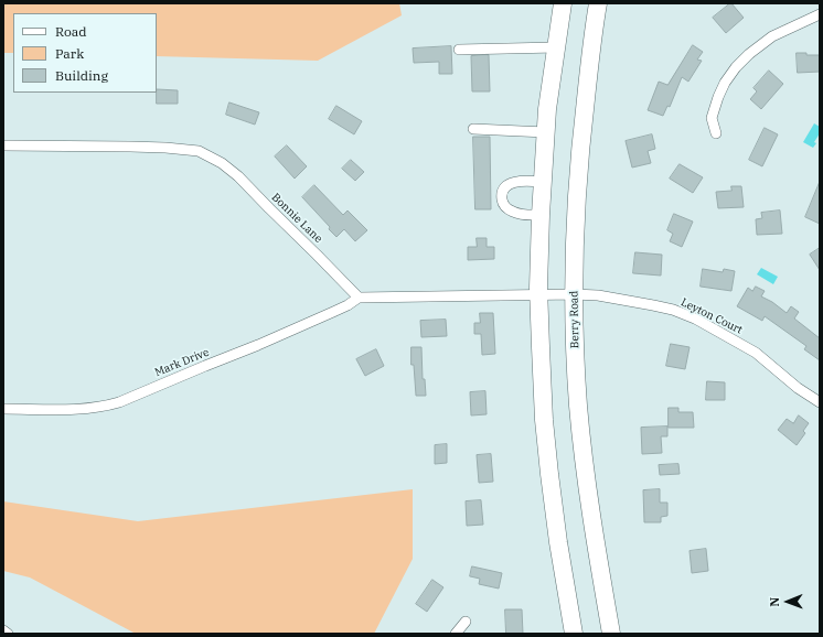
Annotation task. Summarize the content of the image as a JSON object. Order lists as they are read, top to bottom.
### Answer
{
  "streets": {
    "highway": ["Berry Road"],
    "street": ["Bonnie Lane", "Leyton Court", "Mark Drive"]
  },
  "crossings": [
    ["Bonnie Lane", "Mark Drive"],
    ["Leyton Court", "Berry Road"]
  ],
  "legend": ["Road", "Park", "Building"],
  "north": "left"
}
